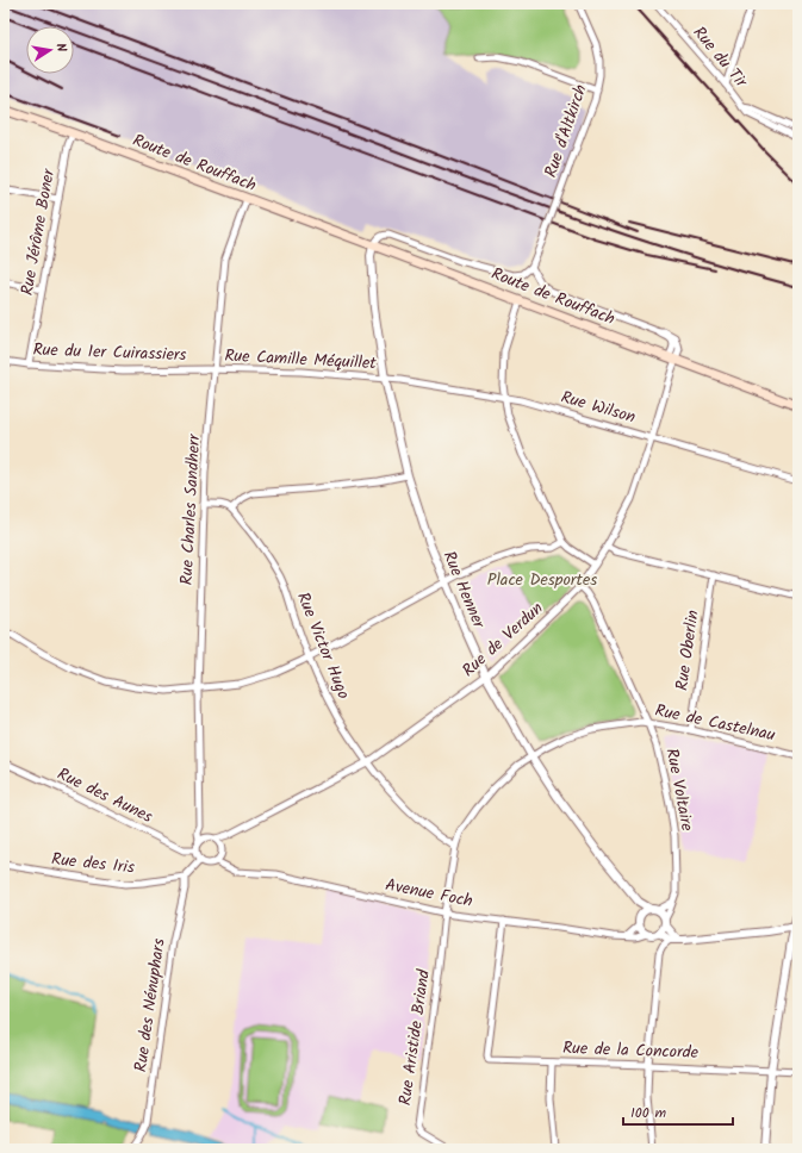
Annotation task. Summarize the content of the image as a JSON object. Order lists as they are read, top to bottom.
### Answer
{
  "streets": {
    "main road": ["Route de Rouffach"],
    "street": [
      "Rue du Tir",
      "Rue d'Altkirch",
      "Rue Jérôme Boner",
      "Rue du 1er Cuirassiers",
      "Rue Camille Méquillet",
      "Rue Wilson",
      "Rue Charles Sandherr",
      "Rue Henner",
      "Rue de Verdun",
      "Rue Victor Hugo",
      "Rue Oberlin",
      "Rue de Castelnau",
      "Rue Voltaire",
      "Rue des Aunes",
      "Rue des Iris",
      "Avenue Foch",
      "Rue des Nénuphars",
      "Rue Aristide Briand",
      "Rue de la Concorde"
    ]
  },
  "crossings": [
    ["Rue d'Altkirch", "Route de Rouffach"],
    ["Route de Rouffach", "Rue Jérôme Boner"],
    ["Route de Rouffach", "Rue Charles Sandherr"],
    ["Route de Rouffach", "Rue Henner"],
    ["Route de Rouffach", "Rue de Verdun"],
    ["Rue Jérôme Boner", "Rue du 1er Cuirassiers"],
    ["Rue du 1er Cuirassiers", "Rue Camille Méquillet"],
    ["Rue du 1er Cuirassiers", "Rue Charles Sandherr"],
    ["Rue Camille Méquillet", "Rue Wilson"],
    ["Rue Camille Méquillet", "Rue Charles Sandherr"],
    ["Rue Camille Méquillet", "Rue Henner"],
    ["Rue Wilson", "Rue Henner"],
    ["Rue Wilson", "Rue de Verdun"],
    ["Rue Charles Sandherr", "Rue de Verdun"],
    ["Rue Charles Sandherr", "Rue des Aunes"],
    ["Rue Charles Sandherr", "Avenue Foch"],
    ["Rue Henner", "Rue de Verdun"],
    ["Rue Henner", "Rue de Castelnau"],
    ["Rue Henner", "Rue Voltaire"],
    ["Rue Henner", "Avenue Foch"],
    ["Rue de Verdun", "Rue Victor Hugo"],
    ["Rue de Verdun", "Rue Voltaire"],
    ["Rue de Verdun", "Rue des Aunes"],
    ["Rue de Verdun", "Avenue Foch"],
    ["Rue Victor Hugo", "Rue de Castelnau"],
    ["Rue Oberlin", "Rue de Castelnau"],
    ["Rue de Castelnau", "Rue Voltaire"],
    ["Rue de Castelnau", "Avenue Foch"],
    ["Rue de Castelnau", "Rue Aristide Briand"],
    ["Rue Voltaire", "Avenue Foch"],
    ["Rue des Aunes", "Avenue Foch"],
    ["Rue des Iris", "Rue des Nénuphars"],
    ["Avenue Foch", "Rue Aristide Briand"],
    ["Avenue Foch", "Rue de la Concorde"]
  ],
  "parks": ["Place Desportes"],
  "scale_bar": "100 m",
  "north": "right"
}
